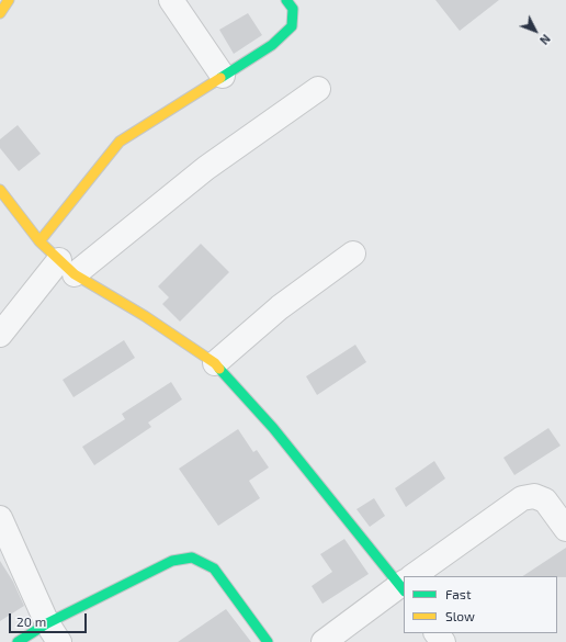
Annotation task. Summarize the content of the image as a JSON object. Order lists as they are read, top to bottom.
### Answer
{
  "legend": ["Fast", "Slow"],
  "scale_bar": "20 m",
  "north": "bottom right"
}
